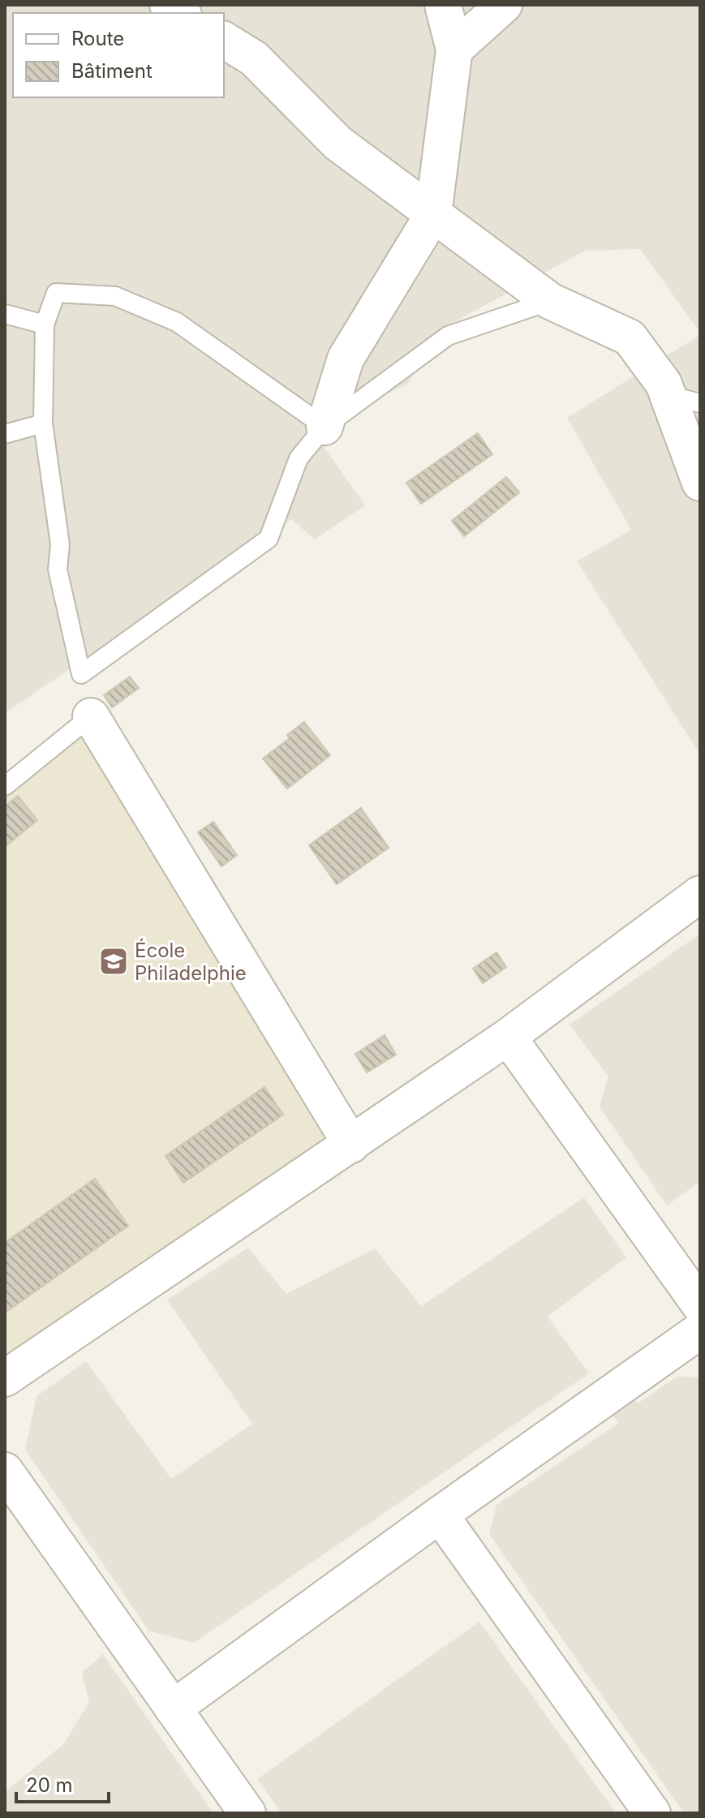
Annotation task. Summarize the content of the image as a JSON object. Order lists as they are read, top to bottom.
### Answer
{
  "places": {
    "school or university": ["École Philadelphie"]
  },
  "legend": ["Route", "Bâtiment"],
  "scale_bar": "20 m"
}
